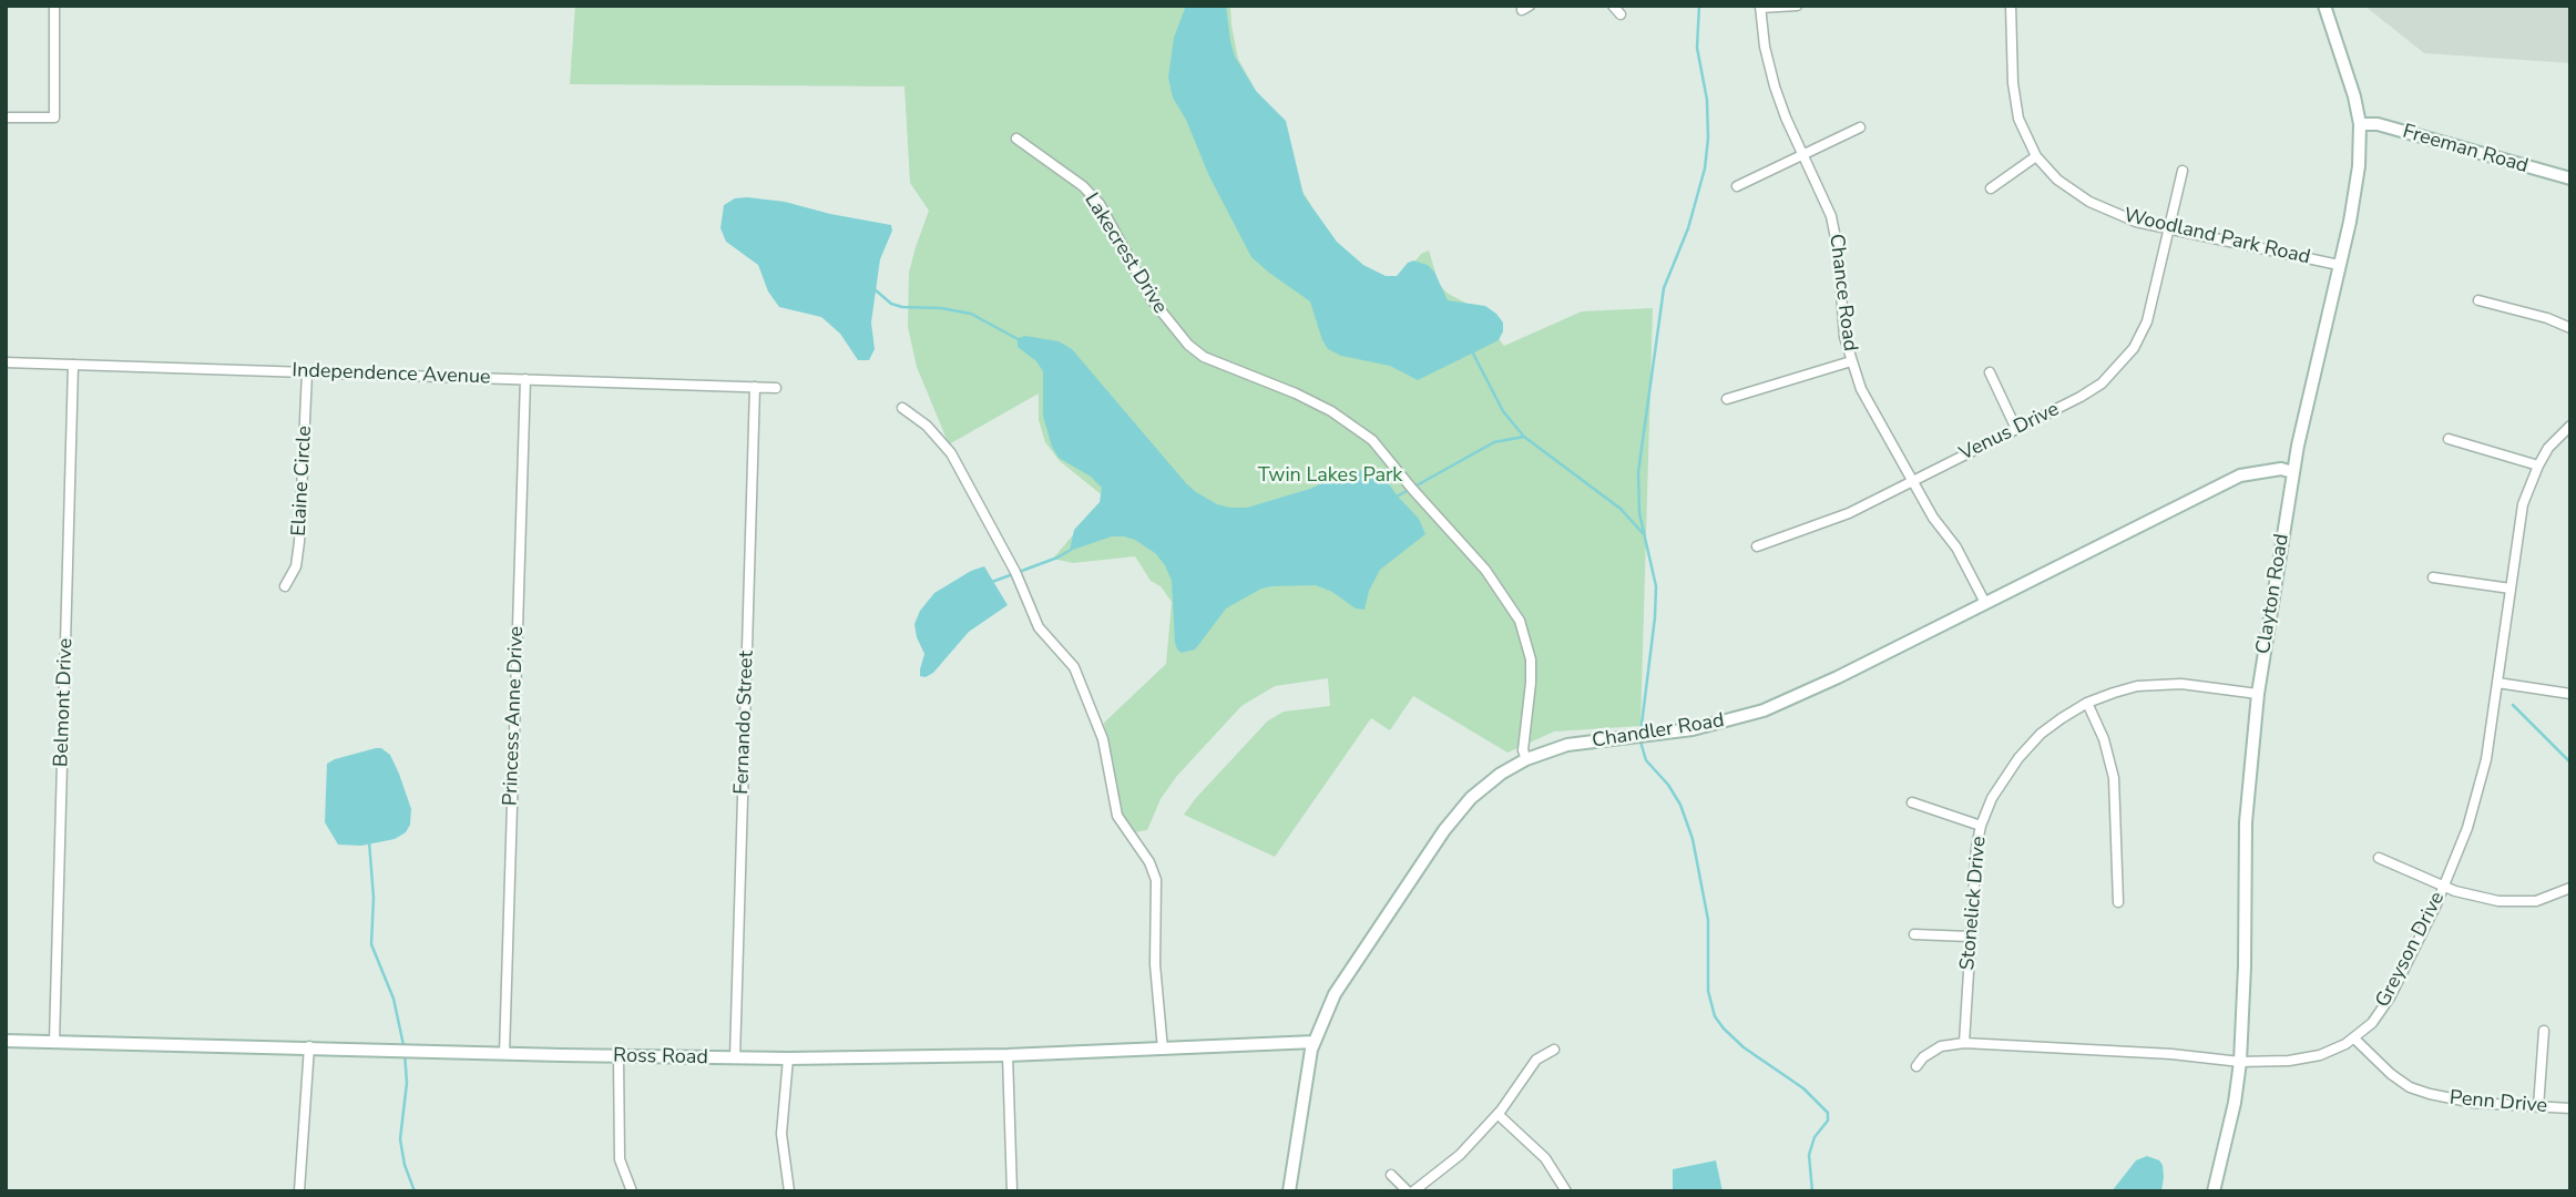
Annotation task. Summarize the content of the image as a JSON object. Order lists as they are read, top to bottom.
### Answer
{
  "streets": {
    "street": [
      "Freeman Road",
      "Woodland Park Road",
      "Lakecrest Drive",
      "Chance Road",
      "Independence Avenue",
      "Venus Drive",
      "Elaine Circle",
      "Clayton Road",
      "Belmont Drive",
      "Princess Anne Drive",
      "Fernando Street",
      "Chandler Road",
      "Stonelick Drive",
      "Greyson Drive",
      "Ross Road",
      "Penn Drive"
    ]
  },
  "crossings": [
    ["Freeman Road", "Clayton Road"],
    ["Woodland Park Road", "Venus Drive"],
    ["Woodland Park Road", "Clayton Road"],
    ["Lakecrest Drive", "Chandler Road"],
    ["Chance Road", "Venus Drive"],
    ["Chance Road", "Chandler Road"],
    ["Independence Avenue", "Elaine Circle"],
    ["Independence Avenue", "Belmont Drive"],
    ["Independence Avenue", "Princess Anne Drive"],
    ["Independence Avenue", "Fernando Street"],
    ["Clayton Road", "Chandler Road"],
    ["Clayton Road", "Stonelick Drive"],
    ["Clayton Road", "Greyson Drive"],
    ["Belmont Drive", "Ross Road"],
    ["Princess Anne Drive", "Ross Road"],
    ["Fernando Street", "Ross Road"],
    ["Chandler Road", "Ross Road"],
    ["Stonelick Drive", "Greyson Drive"],
    ["Greyson Drive", "Penn Drive"]
  ],
  "parks": ["Twin Lakes Park"]
}
